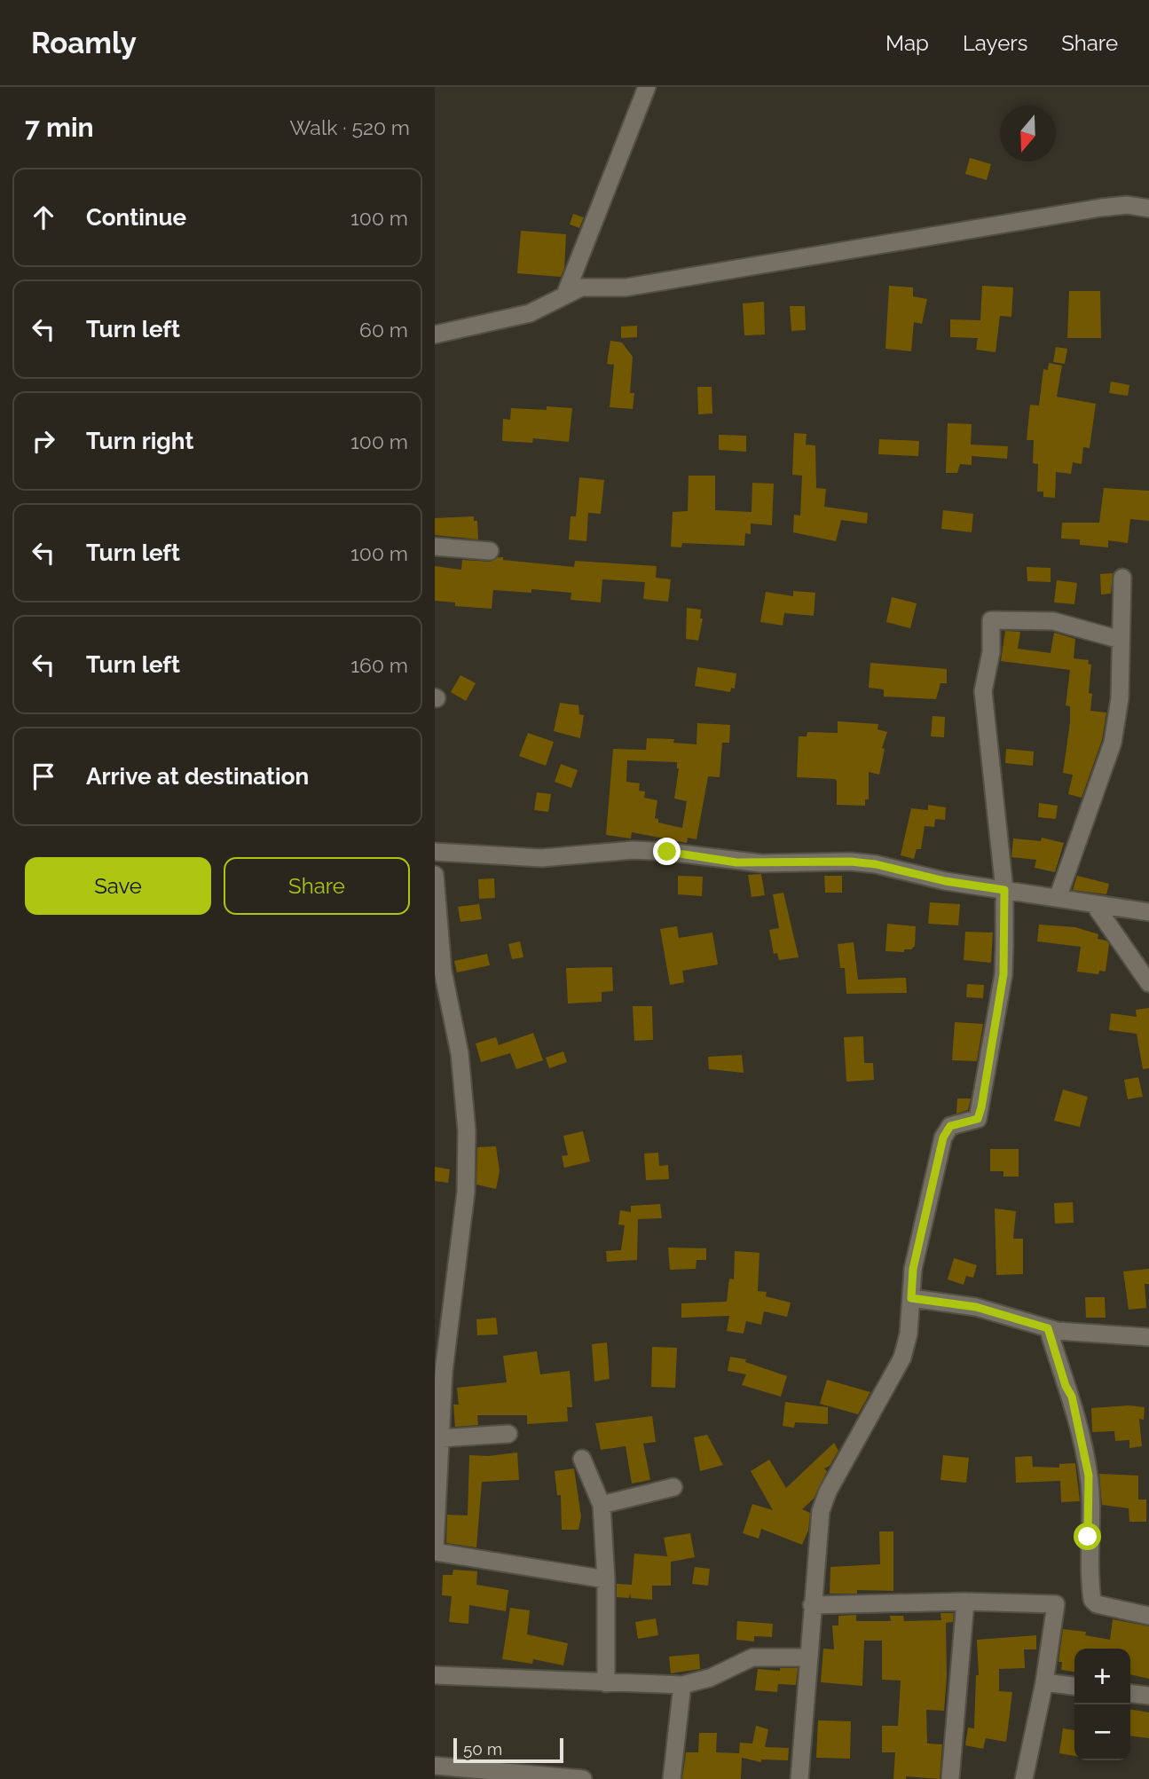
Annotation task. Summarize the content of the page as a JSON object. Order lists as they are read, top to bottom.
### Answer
{
  "scale_bar": "50 m",
  "north": "bottom",
  "page": {
    "header": "Roamly",
    "nav": ["Map", "Layers", "Share"],
    "heading": ["7 min", "Walk · 520 m"],
    "list": [
      ["Continue", "100 m"],
      ["Turn left", "60 m"],
      ["Turn right", "100 m"],
      ["Turn left", "100 m"],
      ["Turn left", "160 m"],
      "Arrive at destination"
    ],
    "buttons": ["Save", "Share"],
    "map_buttons": ["+", "−"],
    "scale": "50 m"
  }
}
